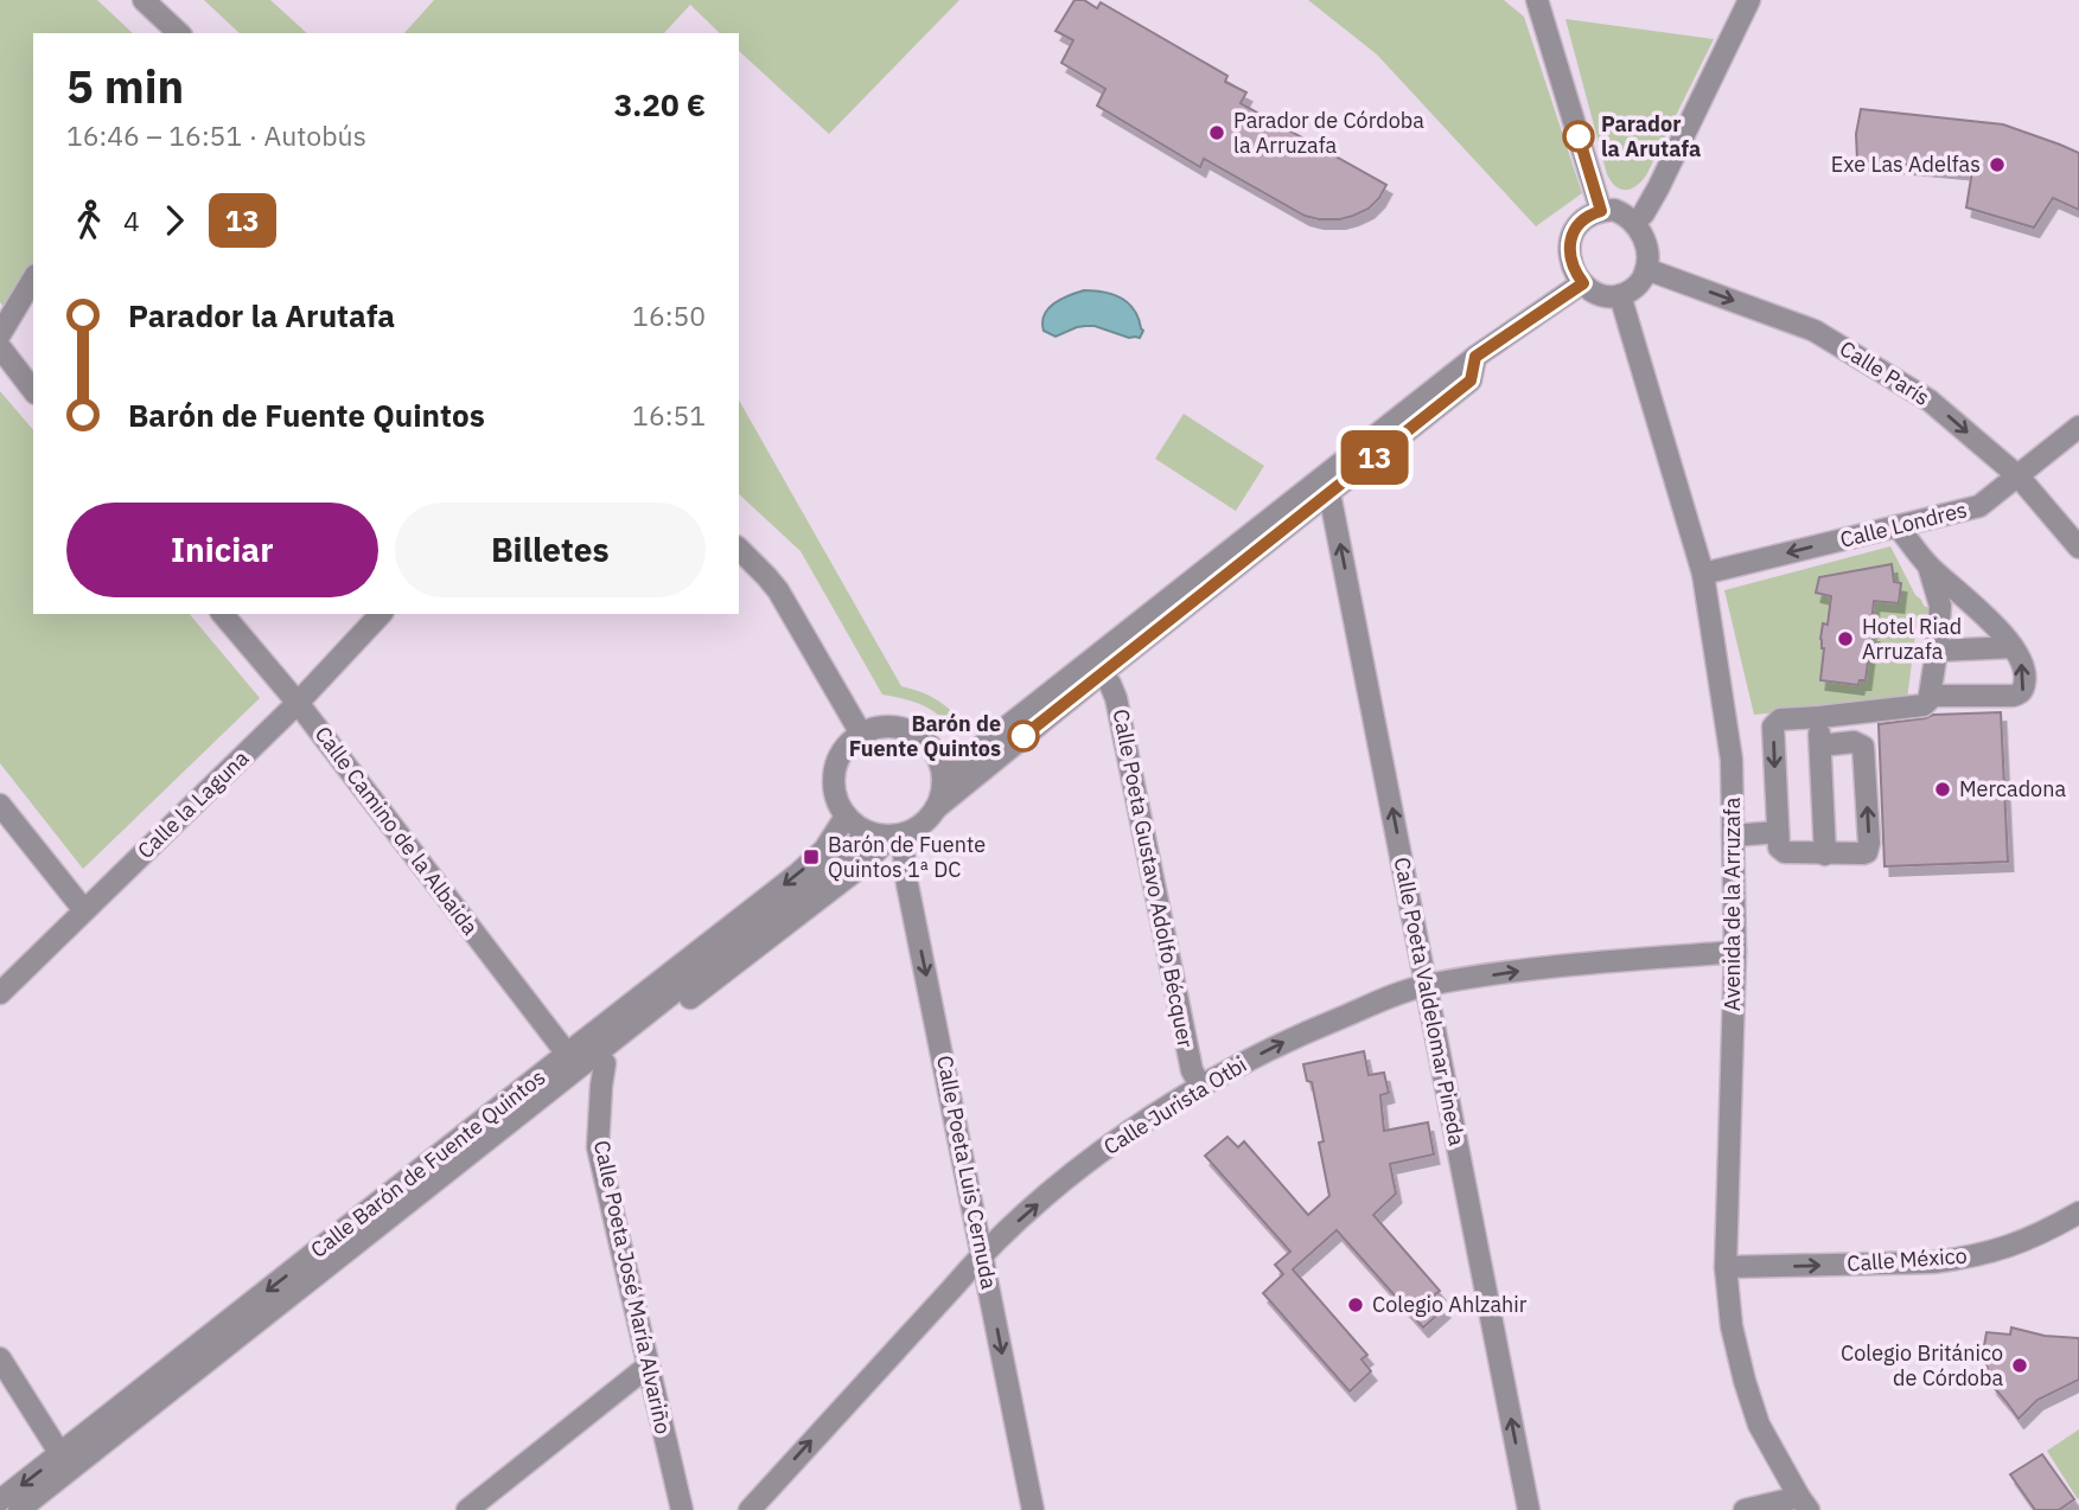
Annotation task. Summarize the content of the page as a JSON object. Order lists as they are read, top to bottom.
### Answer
{
  "streets": {
    "street": [
      "Calle París",
      "Calle Londres",
      "Calle la Laguna",
      "Calle Camino de la Albaida",
      "Calle Poeta Gustavo Adolfo Bécquer",
      "Avenida de la Arruzafa",
      "Calle Poeta Valdelomar Pineda",
      "Calle Jurista Otbi",
      "Calle Barón de Fuente Quintos",
      "Calle Poeta Luis Cernuda",
      "Calle México",
      "Calle Poeta José María Alvariño"
    ]
  },
  "crossings": [
    ["Calle París", "Calle Londres"],
    ["Calle París", "Avenida de la Arruzafa"],
    ["Calle Londres", "Avenida de la Arruzafa"],
    ["Calle la Laguna", "Calle Camino de la Albaida"],
    ["Calle Camino de la Albaida", "Calle Barón de Fuente Quintos"],
    ["Calle Poeta Gustavo Adolfo Bécquer", "Calle Jurista Otbi"],
    ["Avenida de la Arruzafa", "Calle Jurista Otbi"],
    ["Avenida de la Arruzafa", "Calle México"],
    ["Calle Poeta Valdelomar Pineda", "Calle Jurista Otbi"],
    ["Calle Jurista Otbi", "Calle Poeta Luis Cernuda"],
    ["Calle Barón de Fuente Quintos", "Calle Poeta Luis Cernuda"],
    ["Calle Barón de Fuente Quintos", "Calle Poeta José María Alvariño"]
  ],
  "one_way": [
    "Calle París",
    "Calle Poeta Valdelomar Pineda",
    "Calle Jurista Otbi",
    "Calle Poeta Luis Cernuda",
    "Calle México"
  ],
  "places": {
    "other": [
      "Parador de Córdoba la Arruzafa",
      "Parador la Arutafa",
      "Exe Las Adelfas",
      "Hotel Riad Arruzafa",
      "Barón de Fuente Quintos",
      "Mercadona",
      "Colegio Ahlzahir",
      "Colegio Británico de Córdoba"
    ],
    "transit": ["Barón de Fuente Quintos 1ª DC"]
  },
  "lines": ["bus line 13"],
  "page": {
    "on_map": "13",
    "heading": ["5 min", "16:46 – 16:51 · Autobús", "3.20 €"],
    "legs": ["4", "13"],
    "list": [
      {
        "name": "Parador la Arutafa",
        "value": "16:50"
      },
      {
        "name": "Barón de Fuente Quintos",
        "value": "16:51"
      }
    ],
    "buttons": ["Iniciar", "Billetes"]
  }
}
